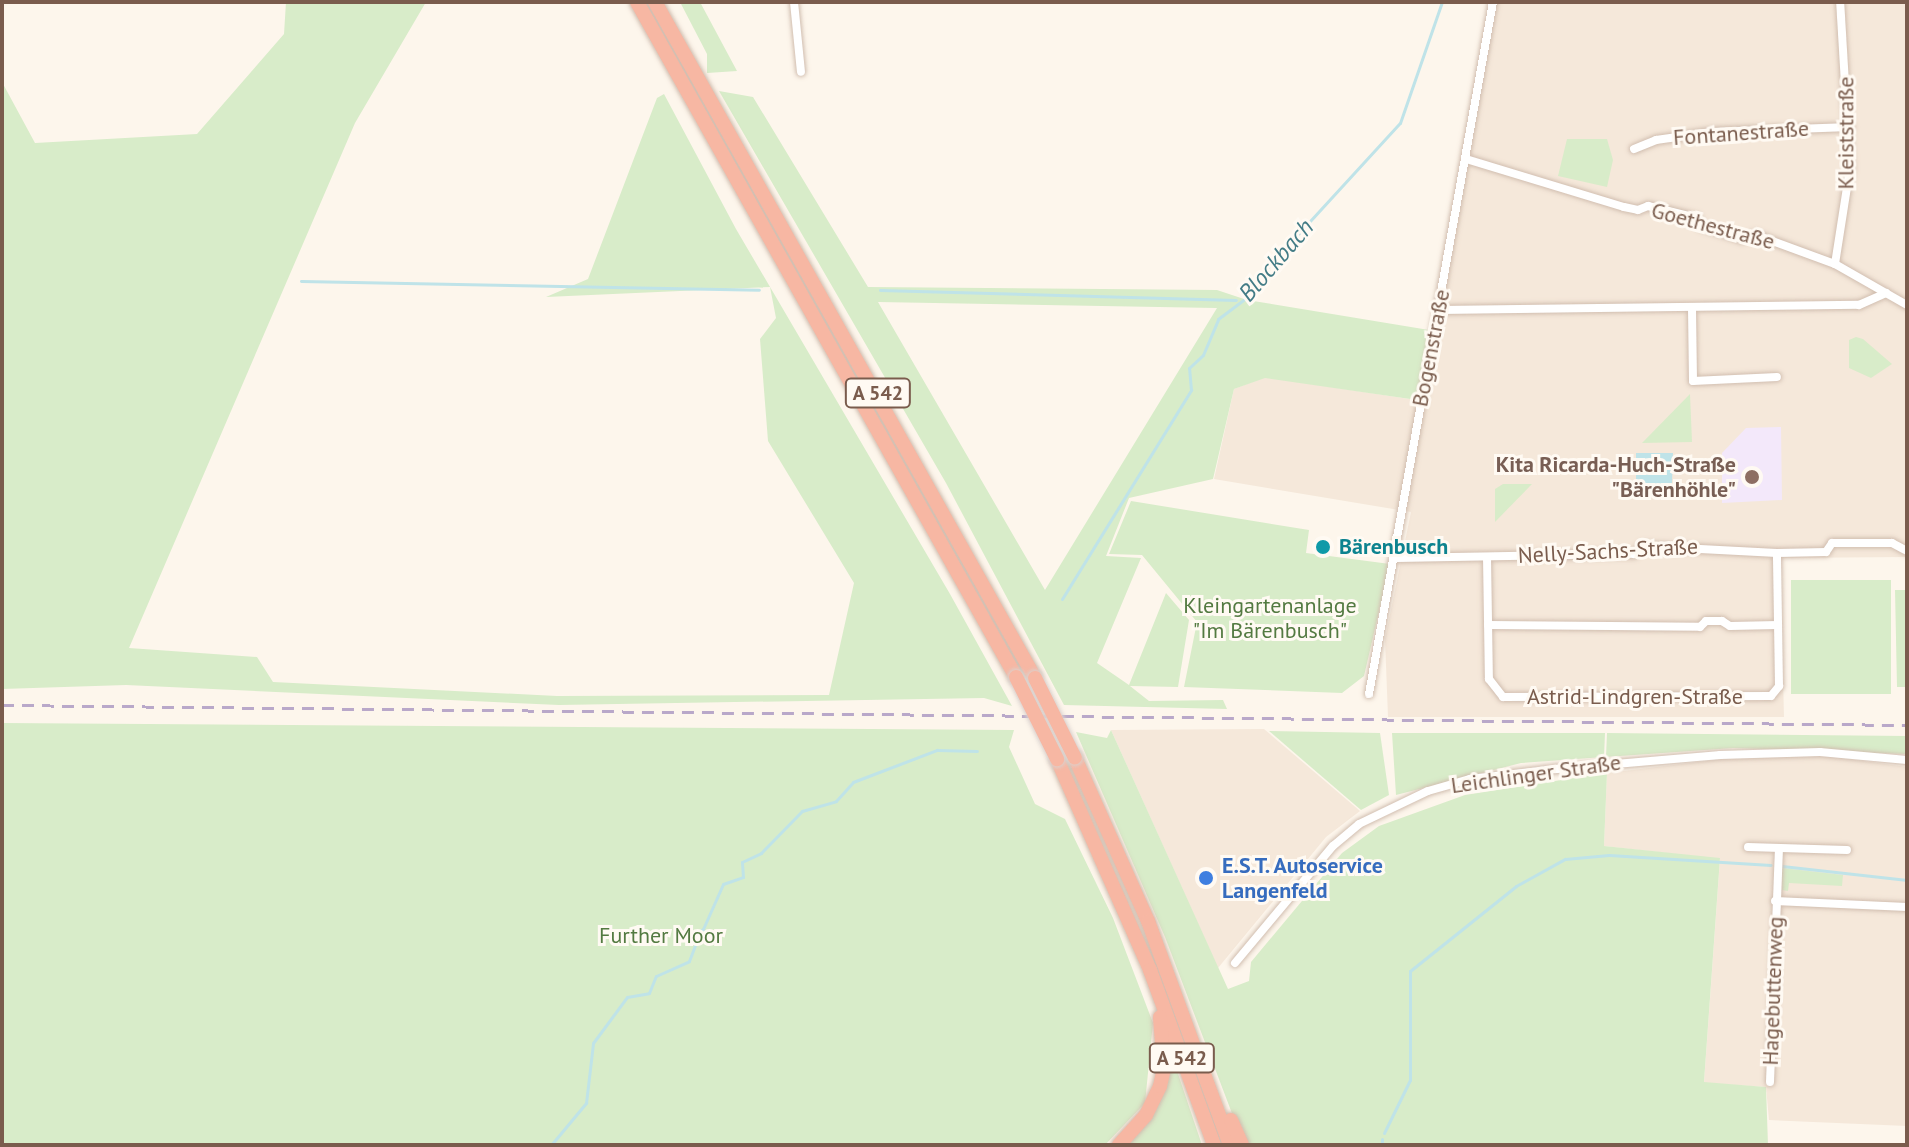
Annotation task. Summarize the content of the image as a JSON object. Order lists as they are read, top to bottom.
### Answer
{
  "streets": {
    "highway": ["A 542"],
    "street": [
      "Fontanestraße",
      "Kleiststraße",
      "Goethestraße",
      "Bogenstraße",
      "Nelly-Sachs-Straße",
      "Astrid-Lindgren-Straße",
      "Leichlinger Straße",
      "Hagebuttenweg"
    ]
  },
  "crossings": [
    ["Fontanestraße", "Kleiststraße"],
    ["Kleiststraße", "Goethestraße"],
    ["Goethestraße", "Bogenstraße"],
    ["Bogenstraße", "Nelly-Sachs-Straße"],
    ["Nelly-Sachs-Straße", "Astrid-Lindgren-Straße"]
  ],
  "water": ["Blockbach"],
  "parks": ["Kleingartenanlage \"Im Bärenbusch\"", "Further Moor"],
  "places": ["Kita Ricarda-Huch-Straße \"Bärenhöhle\"", "Bärenbusch", "E.S.T. Autoservice Langenfeld"]
}
